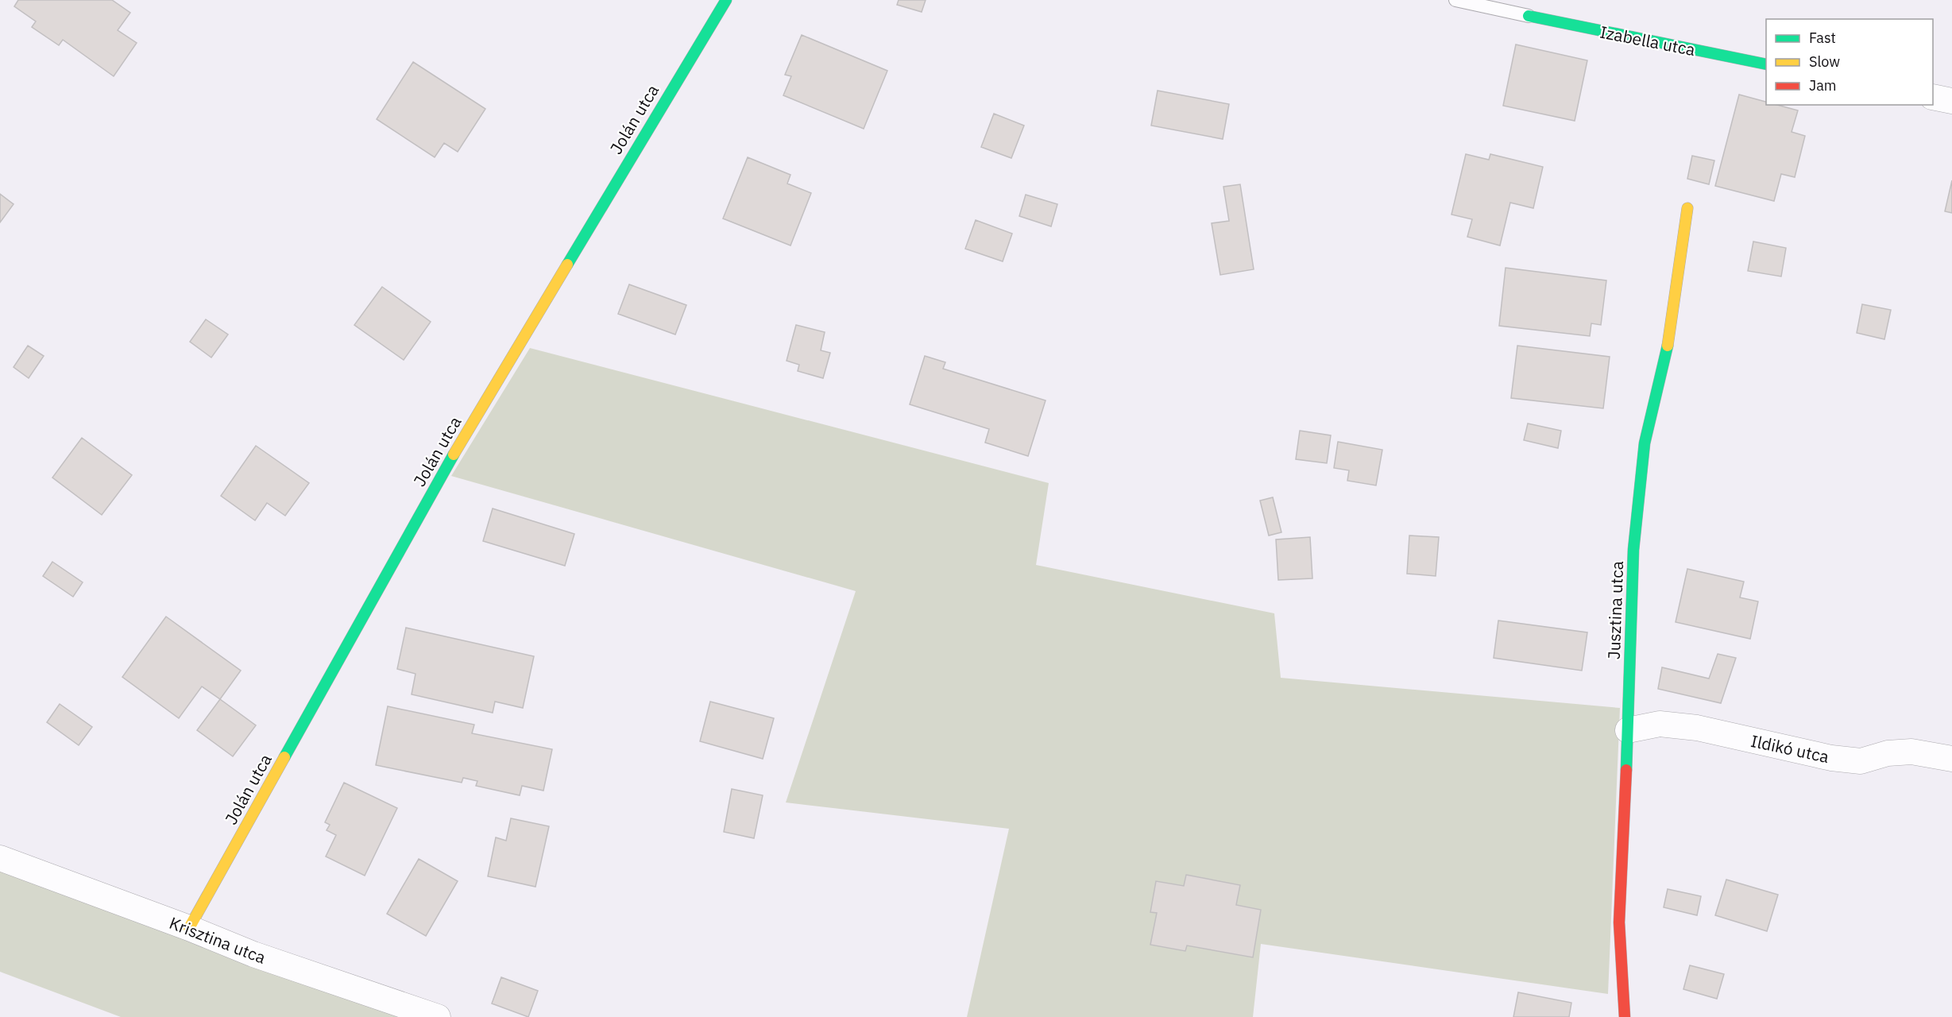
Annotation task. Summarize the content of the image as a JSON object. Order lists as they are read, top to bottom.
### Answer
{
  "streets": {
    "street": [
      "Izabella utca",
      "Jolán utca",
      "Jusztina utca",
      "Ildikó utca",
      "Krisztina utca"
    ]
  },
  "crossings": [
    ["Jolán utca", "Krisztina utca"],
    ["Jusztina utca", "Ildikó utca"]
  ],
  "legend": ["Fast", "Slow", "Jam"]
}
